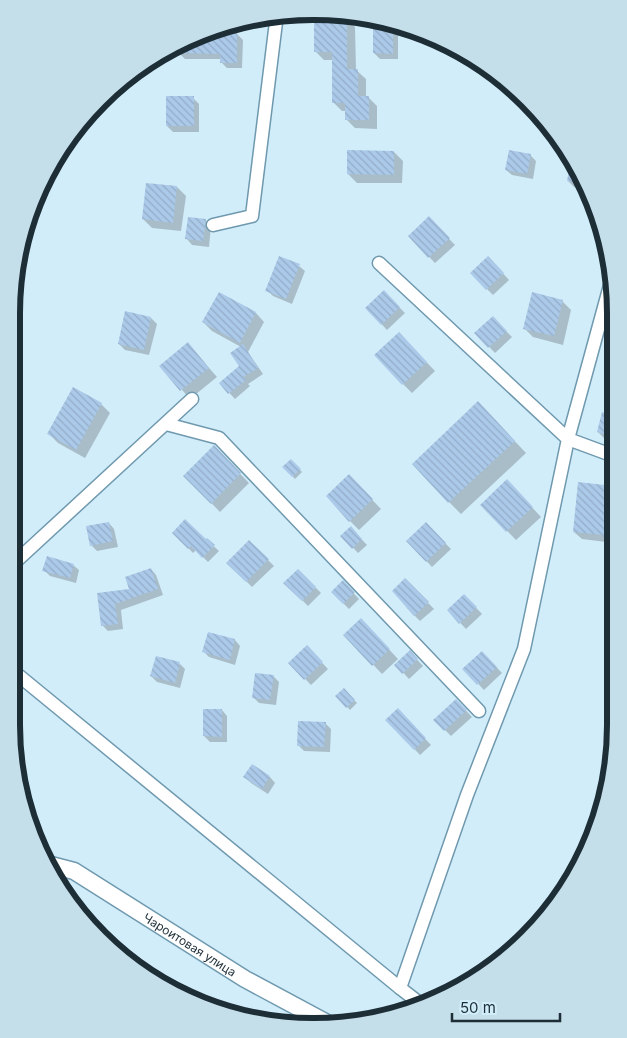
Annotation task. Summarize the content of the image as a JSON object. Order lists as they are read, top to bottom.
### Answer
{
  "streets": {
    "street": ["Чароитовая улица"]
  },
  "scale_bar": "50 m"
}
